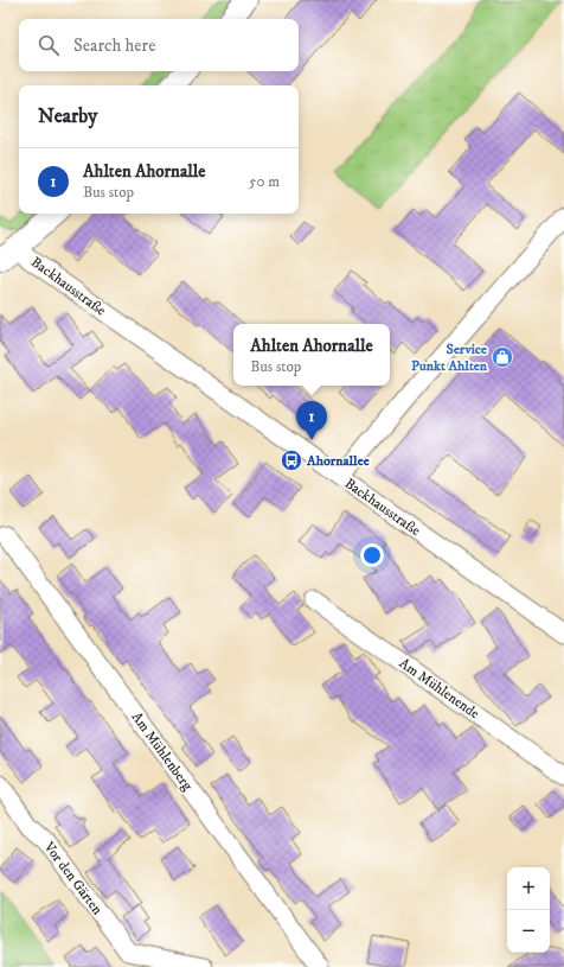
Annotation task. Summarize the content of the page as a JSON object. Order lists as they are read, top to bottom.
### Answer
{
  "streets": {
    "street": [
      "Backhausstraße",
      "Am Mühlenende",
      "Am Mühlenberg",
      "Vor den Gärten"
    ]
  },
  "places": {
    "shop": ["Service Punkt Ahlten"],
    "bus stop": ["Ahornallee"]
  },
  "page": {
    "search": "Search here",
    "heading": "Nearby",
    "list": [
      {
        "mark": "1",
        "name": "Ahlten Ahornalle",
        "note": "Bus stop",
        "value": "50 m"
      }
    ],
    "popup": ["Ahlten Ahornalle", "Bus stop"],
    "pins": "1",
    "map_buttons": ["+", "−"]
  }
}
